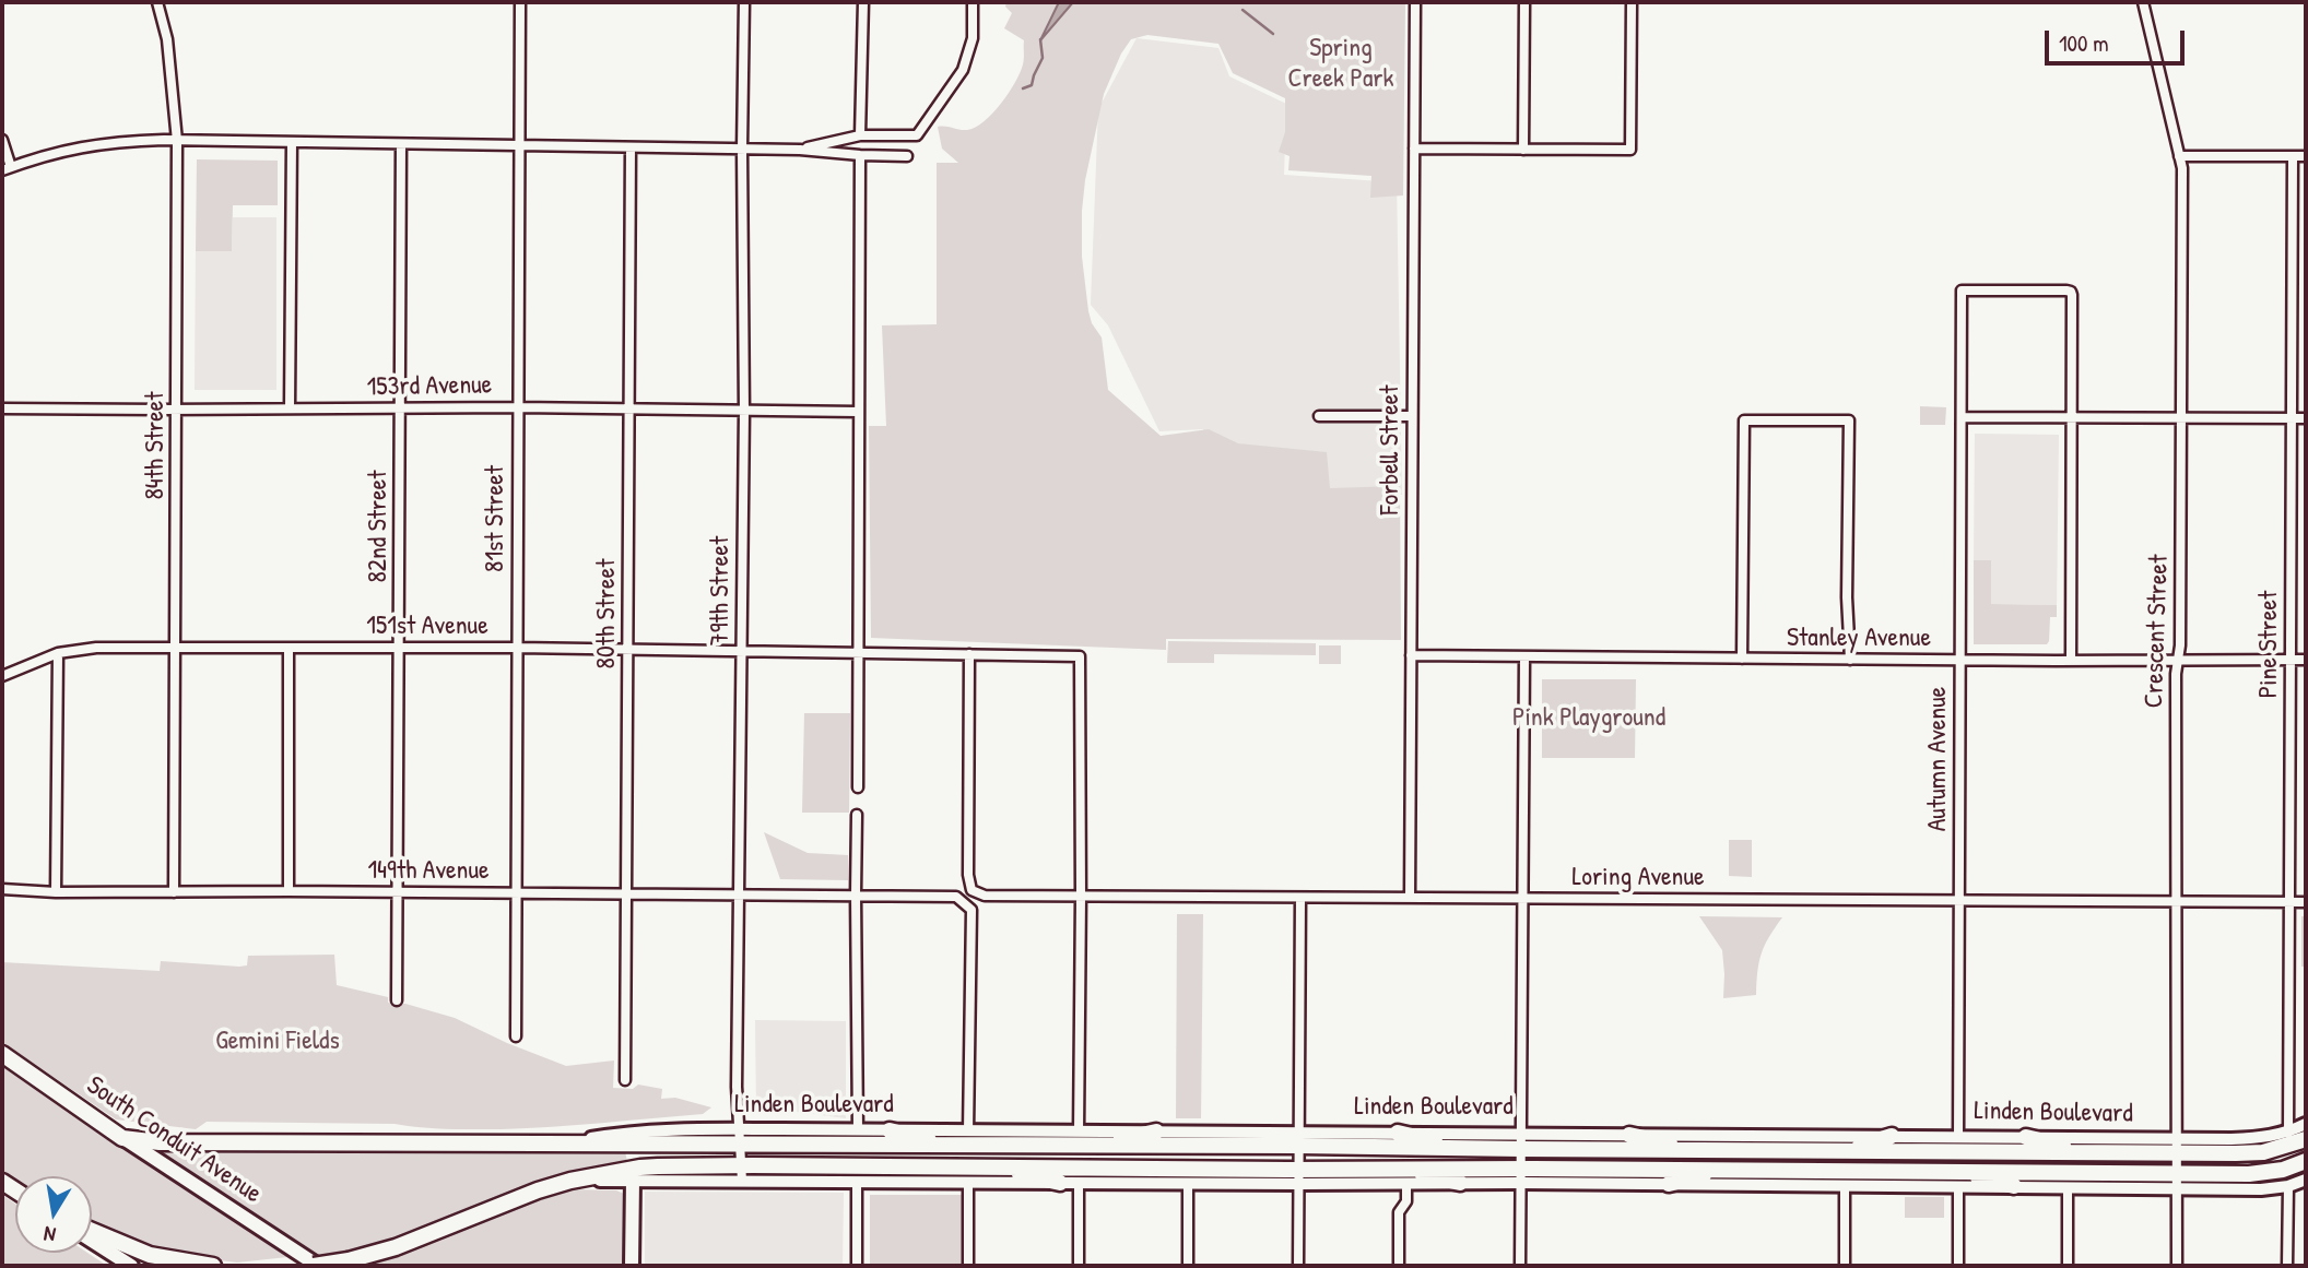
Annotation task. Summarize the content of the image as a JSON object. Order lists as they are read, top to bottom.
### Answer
{
  "streets": {
    "highway": ["Linden Boulevard", "South Conduit Avenue"],
    "street": [
      "153rd Avenue",
      "84th Street",
      "Forbell Street",
      "81st Street",
      "82nd Street",
      "79th Street",
      "80th Street",
      "151st Avenue",
      "Crescent Street",
      "Stanley Avenue",
      "Pine Street",
      "Autumn Avenue",
      "149th Avenue",
      "Loring Avenue"
    ]
  },
  "crossings": [
    ["153rd Avenue", "84th Street"],
    ["153rd Avenue", "81st Street"],
    ["153rd Avenue", "82nd Street"],
    ["153rd Avenue", "79th Street"],
    ["153rd Avenue", "80th Street"],
    ["84th Street", "151st Avenue"],
    ["84th Street", "149th Avenue"],
    ["Forbell Street", "Stanley Avenue"],
    ["Forbell Street", "Loring Avenue"],
    ["81st Street", "151st Avenue"],
    ["81st Street", "149th Avenue"],
    ["82nd Street", "151st Avenue"],
    ["82nd Street", "149th Avenue"],
    ["79th Street", "151st Avenue"],
    ["79th Street", "149th Avenue"],
    ["79th Street", "Linden Boulevard"],
    ["80th Street", "151st Avenue"],
    ["80th Street", "149th Avenue"],
    ["Crescent Street", "Stanley Avenue"],
    ["Crescent Street", "Loring Avenue"],
    ["Crescent Street", "Linden Boulevard"],
    ["Stanley Avenue", "Pine Street"],
    ["Stanley Avenue", "Autumn Avenue"],
    ["Pine Street", "Loring Avenue"],
    ["Pine Street", "Linden Boulevard"],
    ["Autumn Avenue", "Loring Avenue"],
    ["Autumn Avenue", "Linden Boulevard"],
    ["Linden Boulevard", "South Conduit Avenue"]
  ],
  "parks": ["Spring Creek Park", "Pink Playground", "Gemini Fields"],
  "scale_bar": "100 m",
  "north": "bottom"
}
